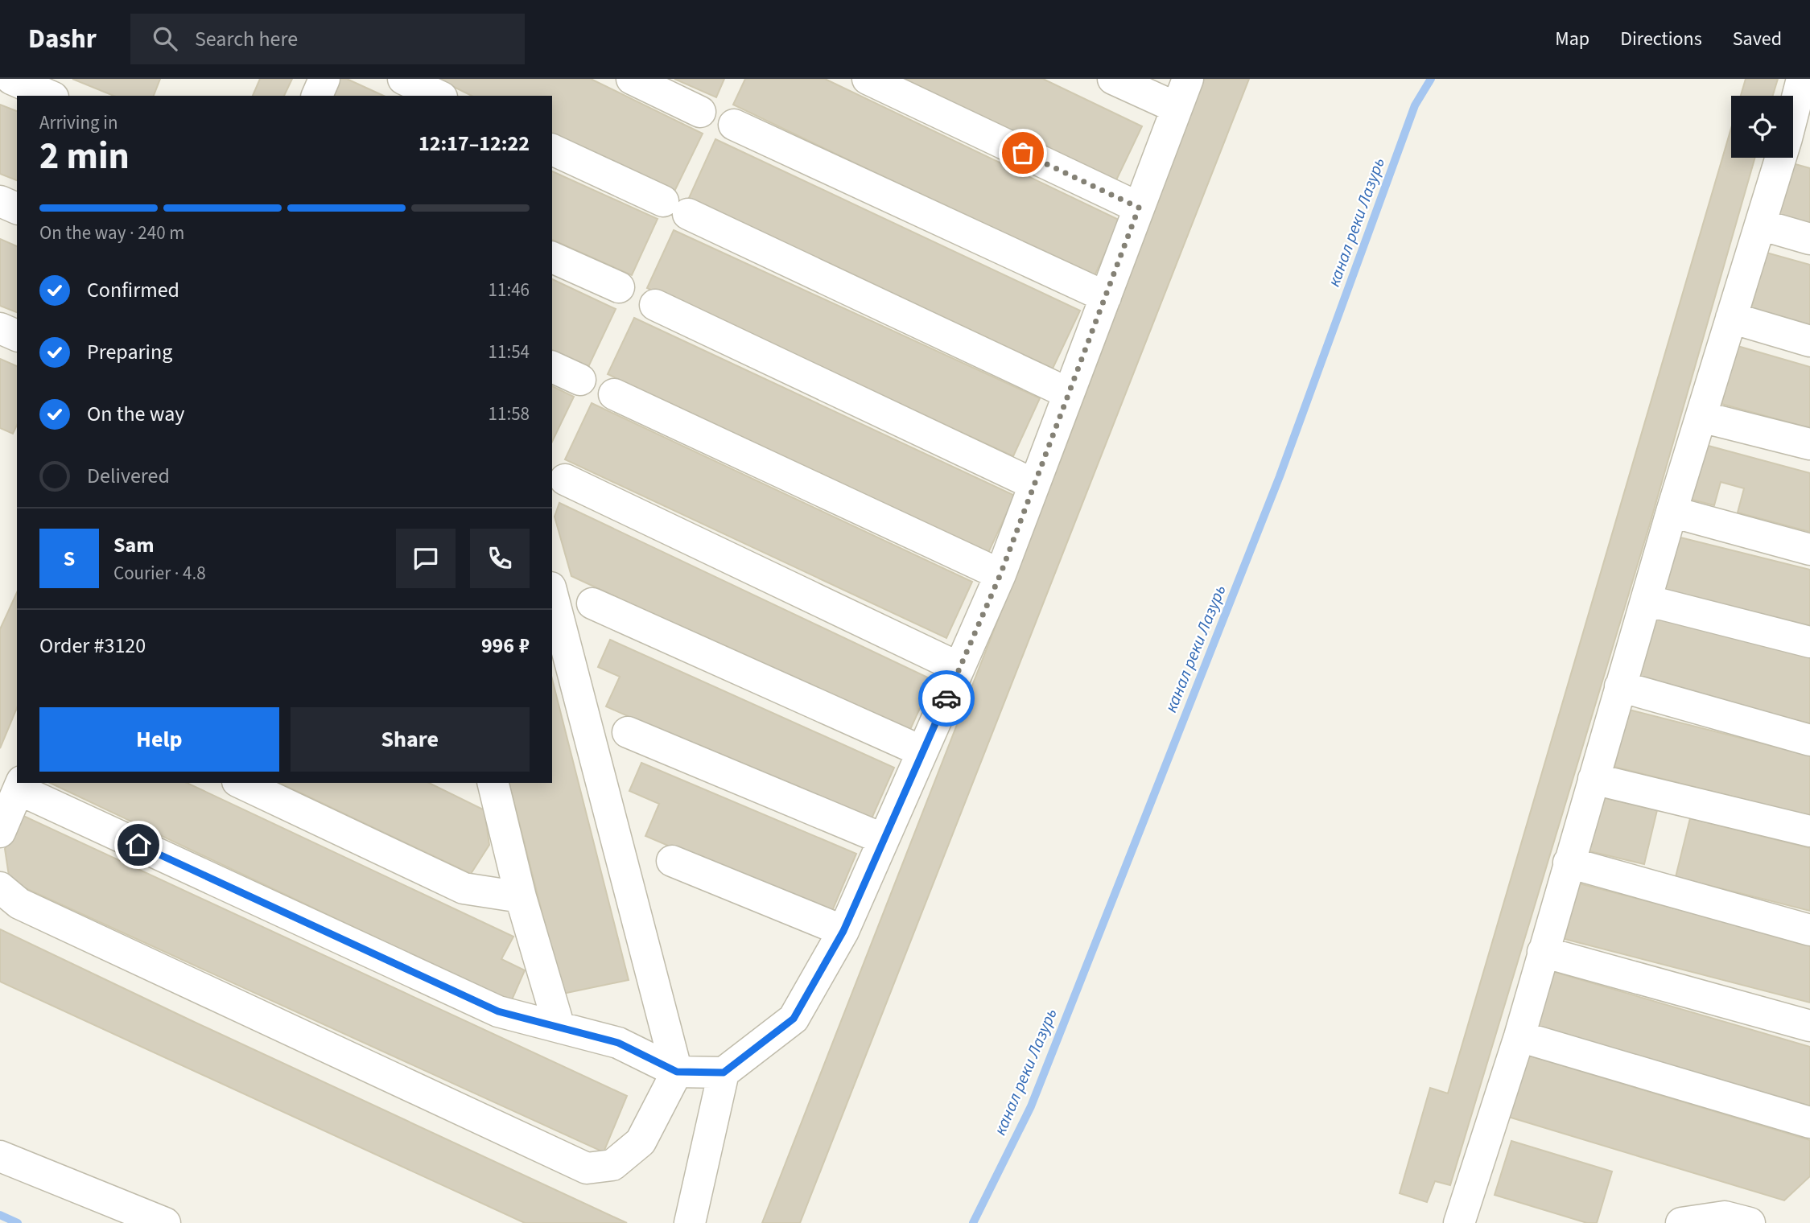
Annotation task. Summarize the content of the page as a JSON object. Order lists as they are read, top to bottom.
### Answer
{
  "water": ["канал реки Лазурь"],
  "page": {
    "header": "Dashr",
    "search": "Search here",
    "nav": ["Map", "Directions", "Saved"],
    "heading": ["2 min", "Arriving in", "12:17–12:22"],
    "panel": [
      "Sam",
      "Courier · 4.8",
      "Order #3120",
      "996 ₽"
    ],
    "bar": "On the way · 240 m",
    "list": [
      ["Confirmed", "11:46"],
      ["Preparing", "11:54"],
      ["On the way", "11:58"],
      "Delivered"
    ],
    "round": "S",
    "buttons": ["Help", "Share"]
  }
}
